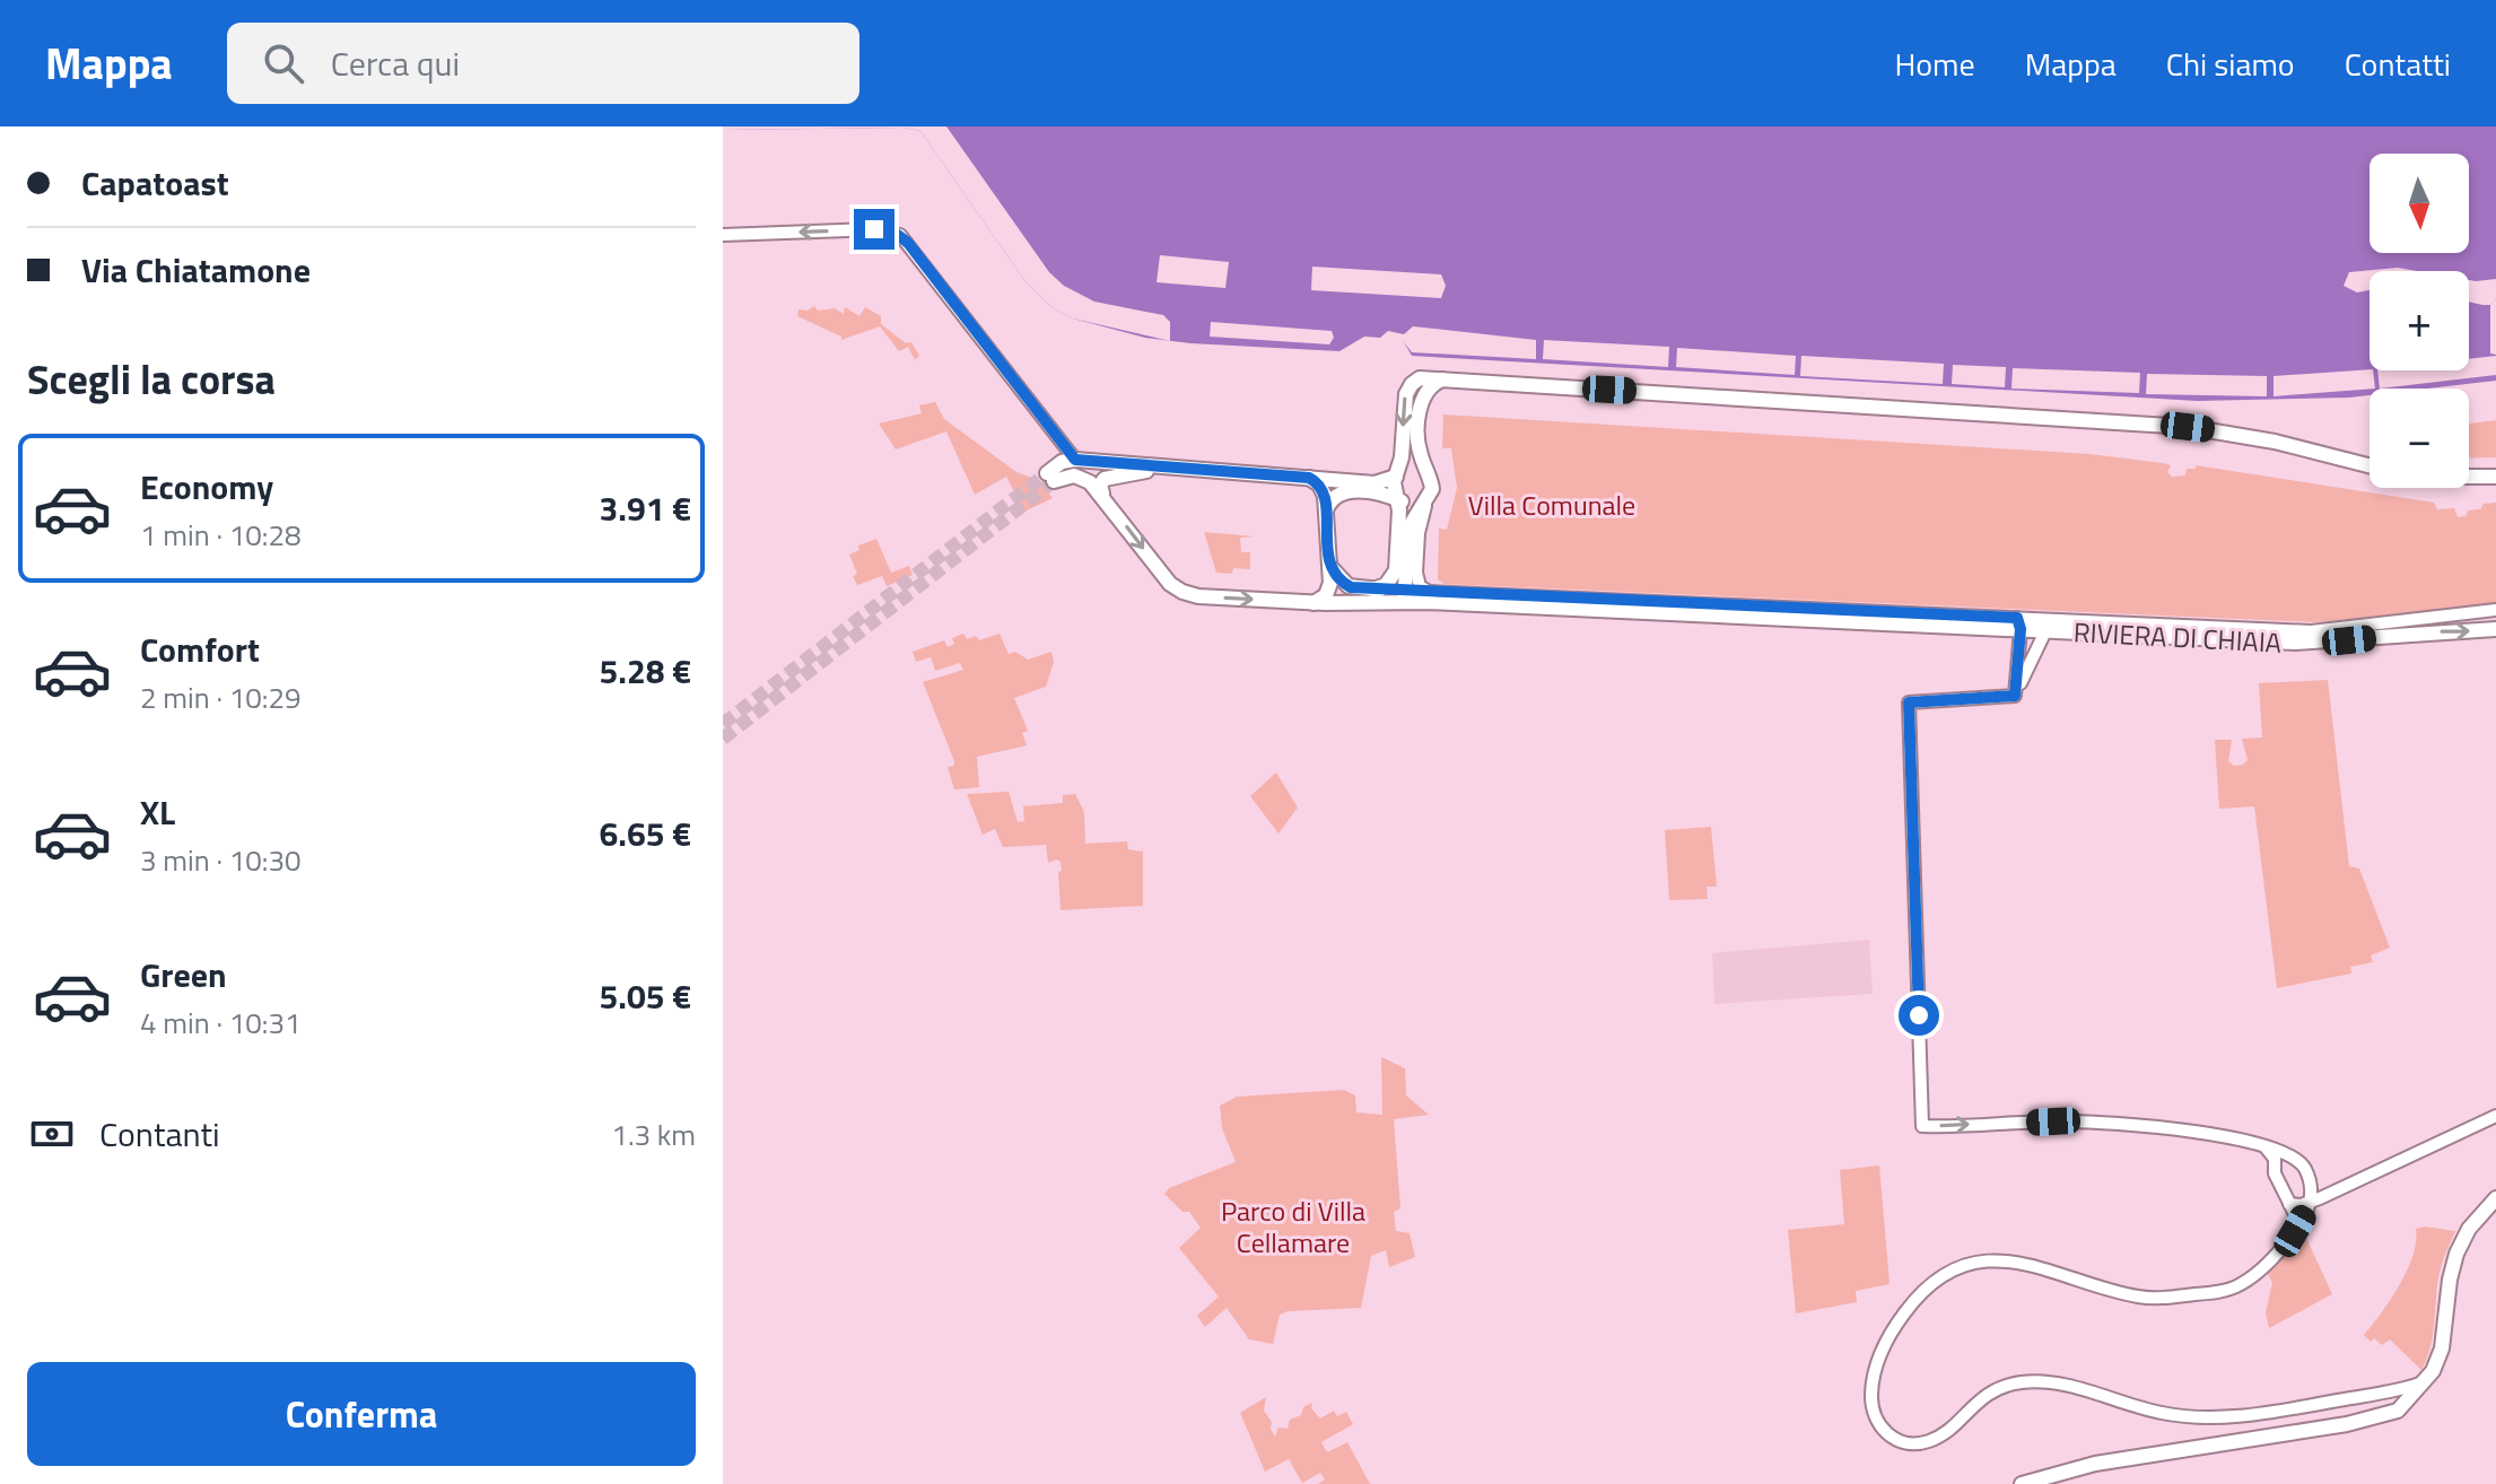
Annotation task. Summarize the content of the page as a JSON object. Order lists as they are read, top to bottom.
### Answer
{
  "streets": {
    "main road": ["RIVIERA DI CHIAIA"]
  },
  "parks": ["Villa Comunale", "Parco di Villa Cellamare"],
  "north": "bottom",
  "page": {
    "header": "Mappa",
    "search": "Cerca qui",
    "nav": [
      "Home",
      "Mappa",
      "Chi siamo",
      "Contatti"
    ],
    "banner": ["Capatoast", "Via Chiatamone"],
    "map_buttons": ["+", "−"],
    "heading": "Scegli la corsa",
    "list": [
      {
        "name": "Economy",
        "note": "1 min · 10:28",
        "value": "3.91 €"
      },
      {
        "name": "Comfort",
        "note": "2 min · 10:29",
        "value": "5.28 €"
      },
      {
        "name": "XL",
        "note": "3 min · 10:30",
        "value": "6.65 €"
      },
      {
        "name": "Green",
        "note": "4 min · 10:31",
        "value": "5.05 €"
      }
    ],
    "pay": ["Contanti", "1.3 km"],
    "buttons": "Conferma"
  }
}
